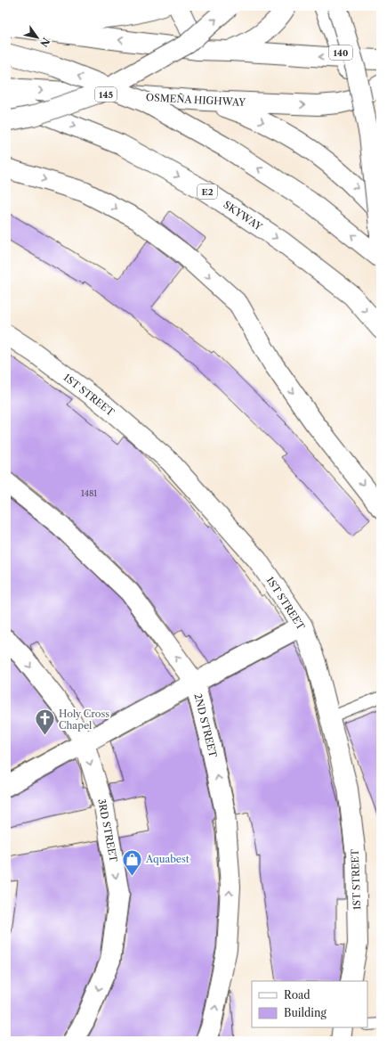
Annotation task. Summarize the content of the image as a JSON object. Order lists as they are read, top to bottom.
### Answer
{
  "streets": {
    "main road": [
      "140",
      "145",
      "OSMEÑA HIGHWAY",
      "E2",
      "SKYWAY",
      "1ST STREET",
      "2ND STREET",
      "3RD STREET"
    ]
  },
  "crossings": [
    ["140", "OSMEÑA HIGHWAY"]
  ],
  "one_way": ["2ND STREET", "3RD STREET"],
  "places": {
    "church": ["Holy Cross Chapel"],
    "shop": ["Aquabest"]
  },
  "house_numbers": ["1481"],
  "legend": ["Road", "Building"],
  "north": "bottom right"
}
